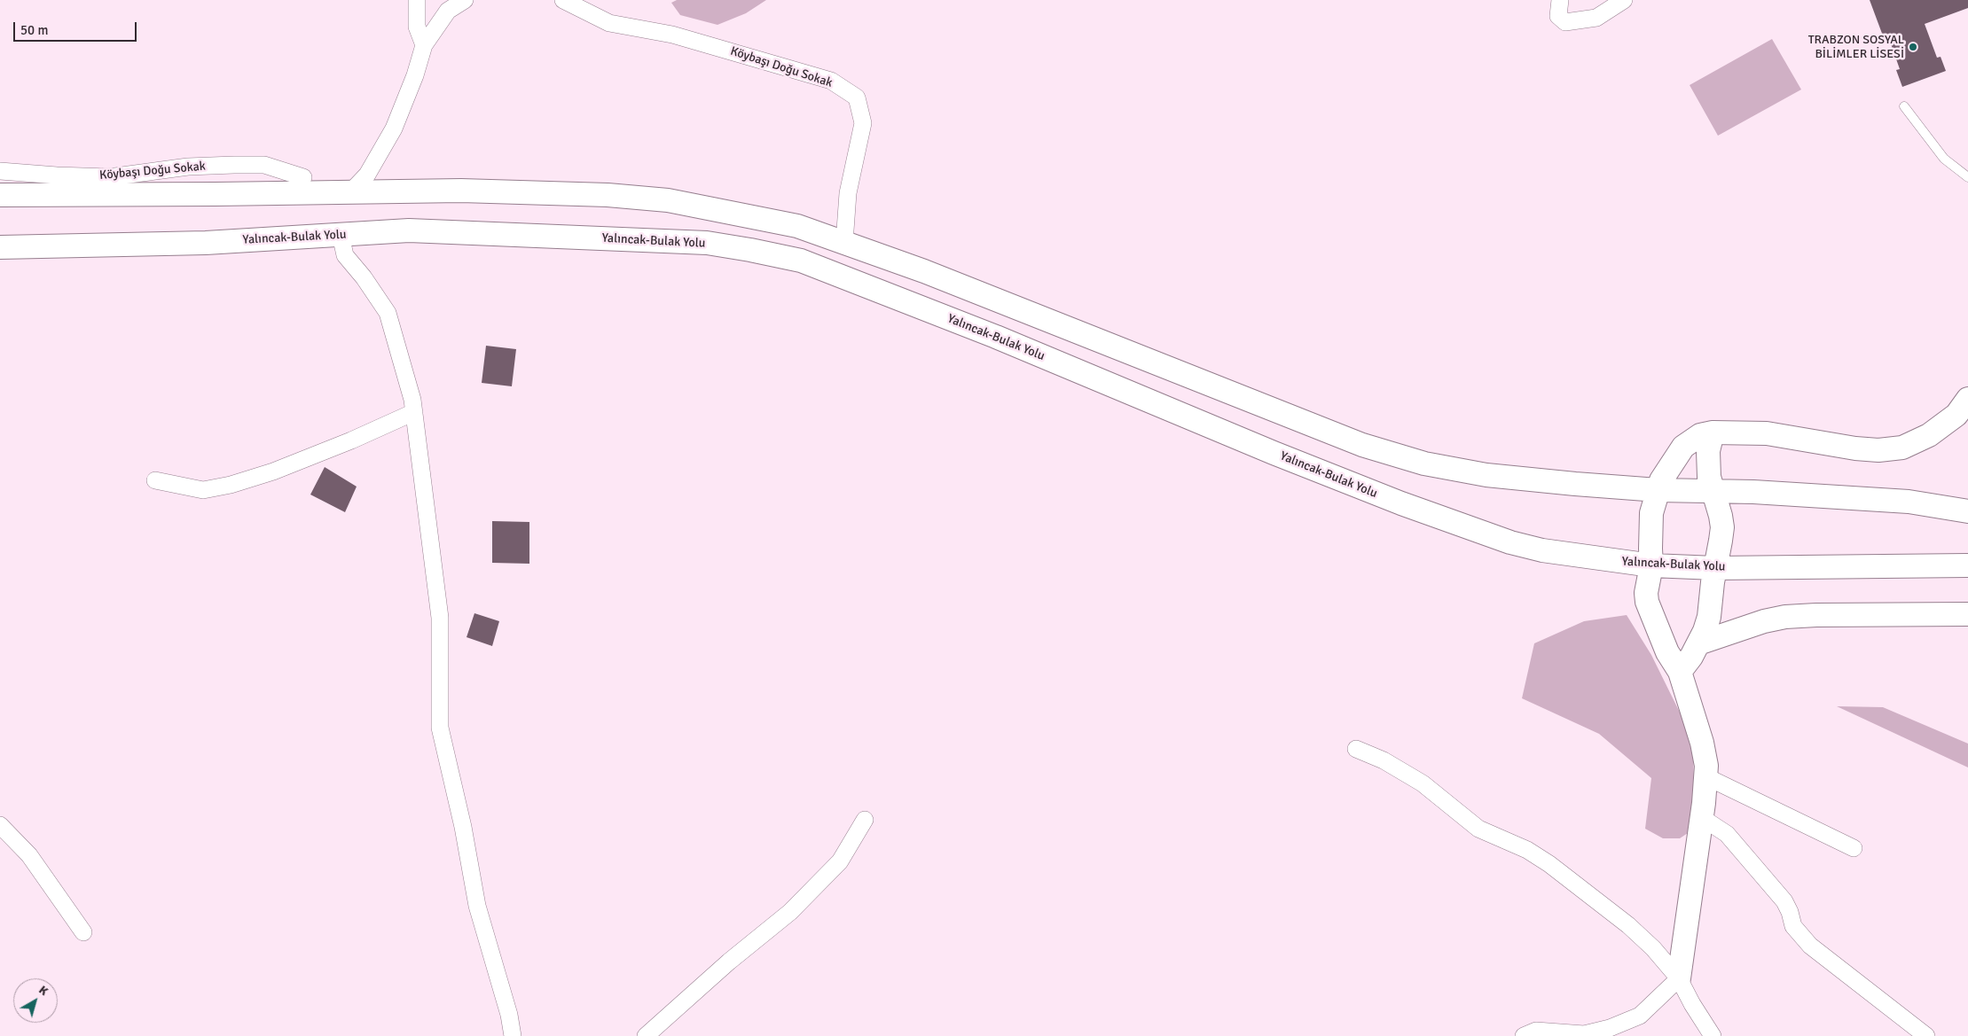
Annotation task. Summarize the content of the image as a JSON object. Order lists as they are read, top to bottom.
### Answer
{
  "streets": {
    "main road": ["Yalıncak-Bulak Yolu"],
    "street": ["Köybaşı Doğu Sokak"]
  },
  "places": ["TRABZON SOSYAL BİLİMLER LİSESİ"],
  "scale_bar": "50 m",
  "north": "top right"
}
